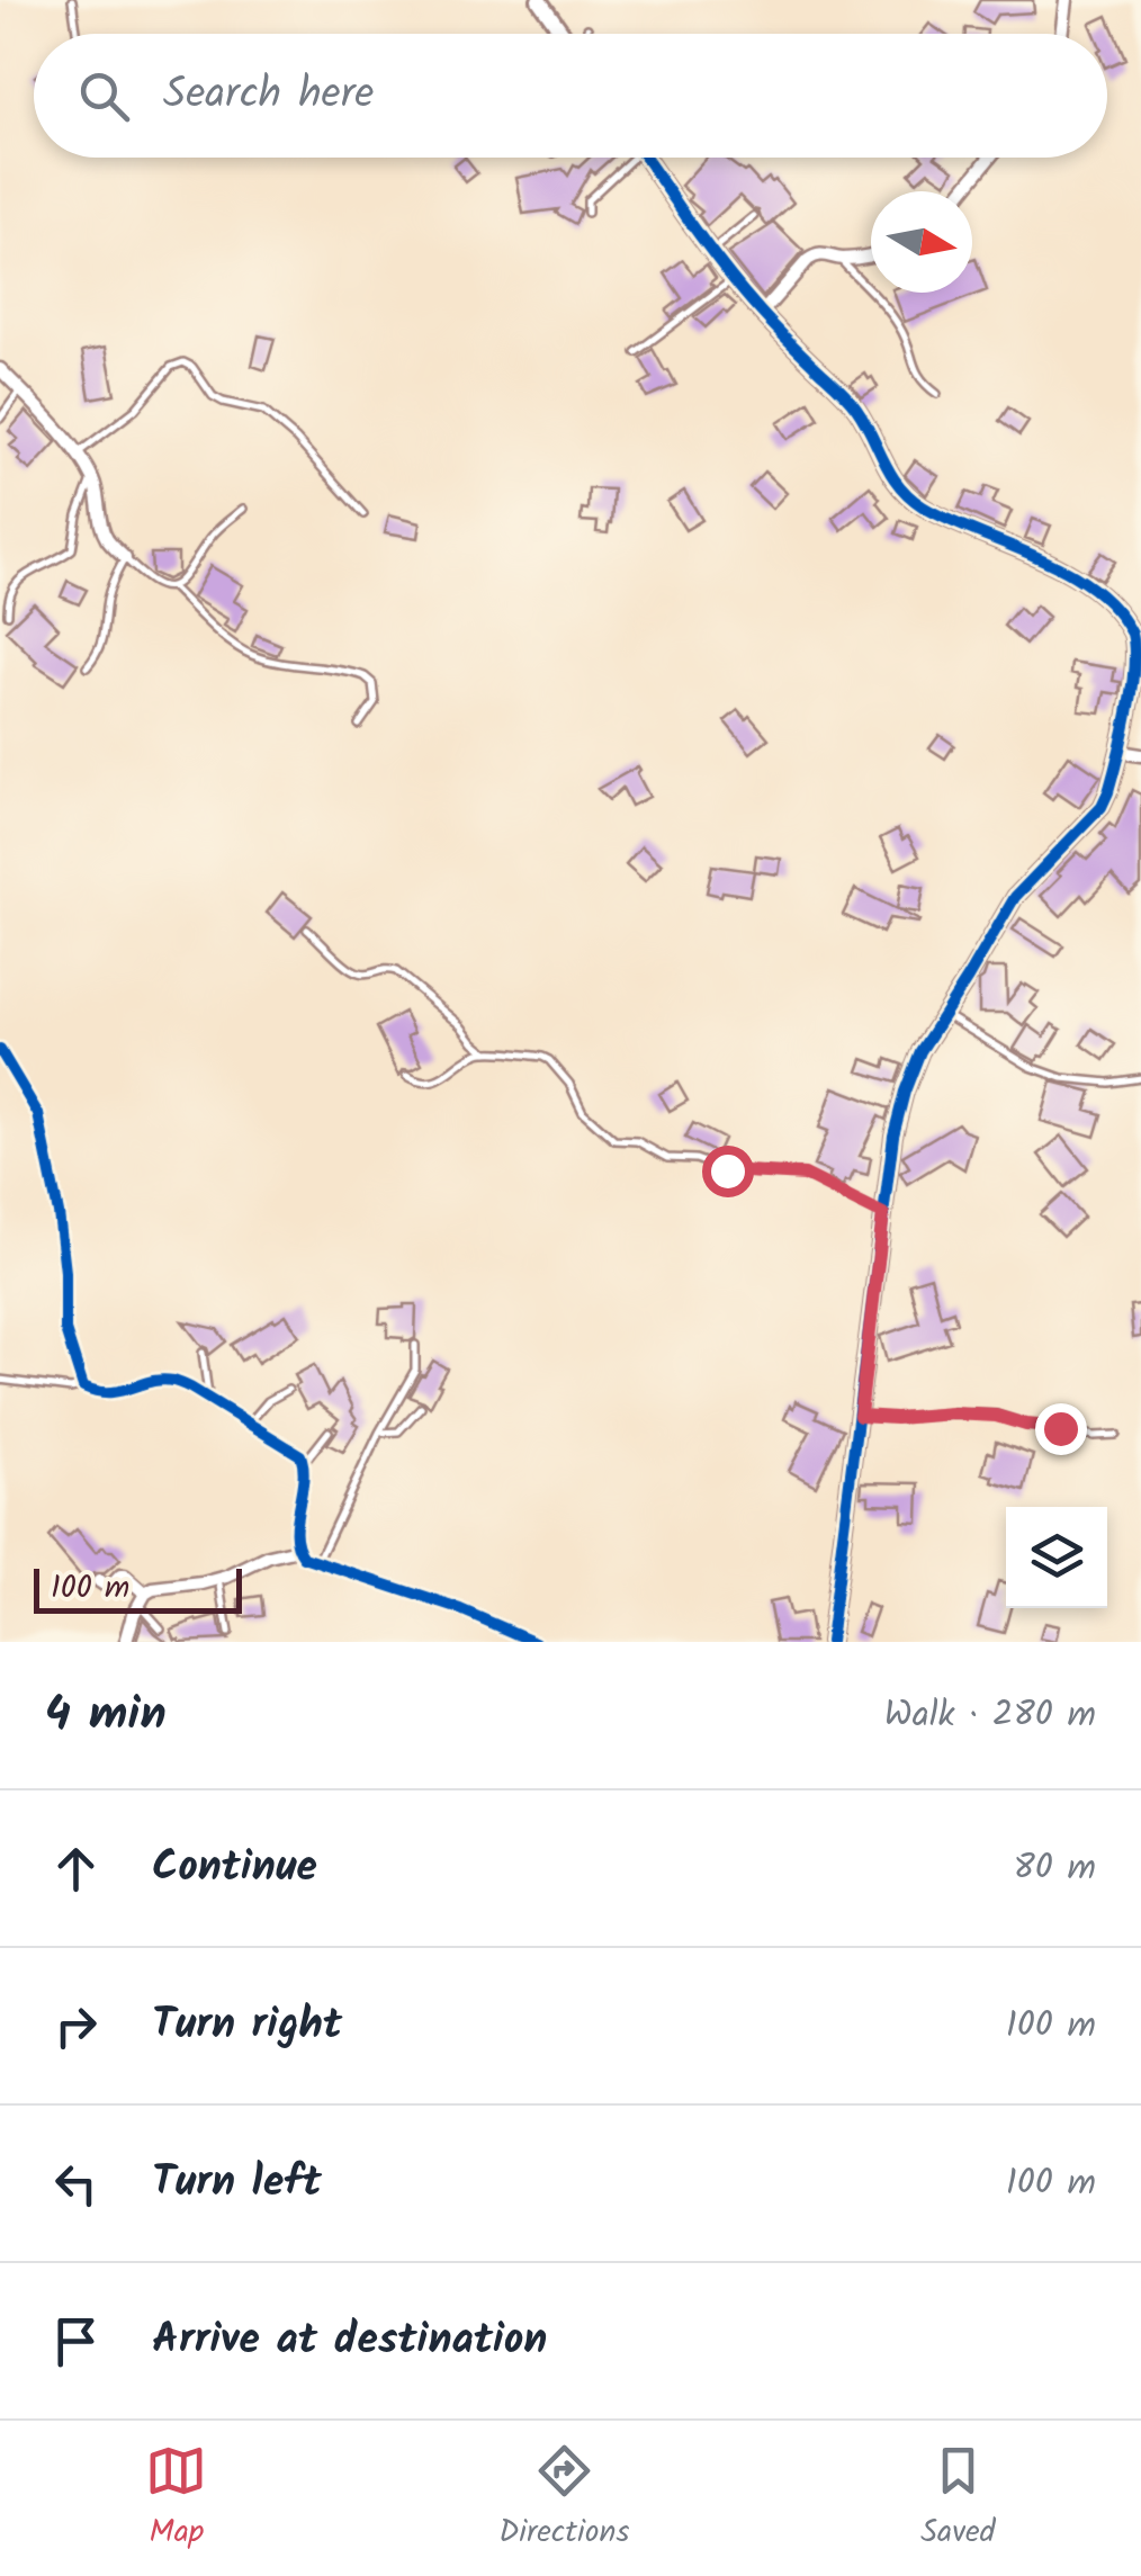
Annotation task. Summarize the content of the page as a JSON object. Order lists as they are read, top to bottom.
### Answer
{
  "scale_bar": "100 m",
  "north": "right",
  "page": {
    "search": "Search here",
    "scale": "100 m",
    "heading": ["4 min", "Walk · 280 m"],
    "list": [
      ["Continue", "80 m"],
      ["Turn right", "100 m"],
      ["Turn left", "100 m"],
      "Arrive at destination"
    ],
    "nav": ["Map", "Directions", "Saved"]
  }
}
